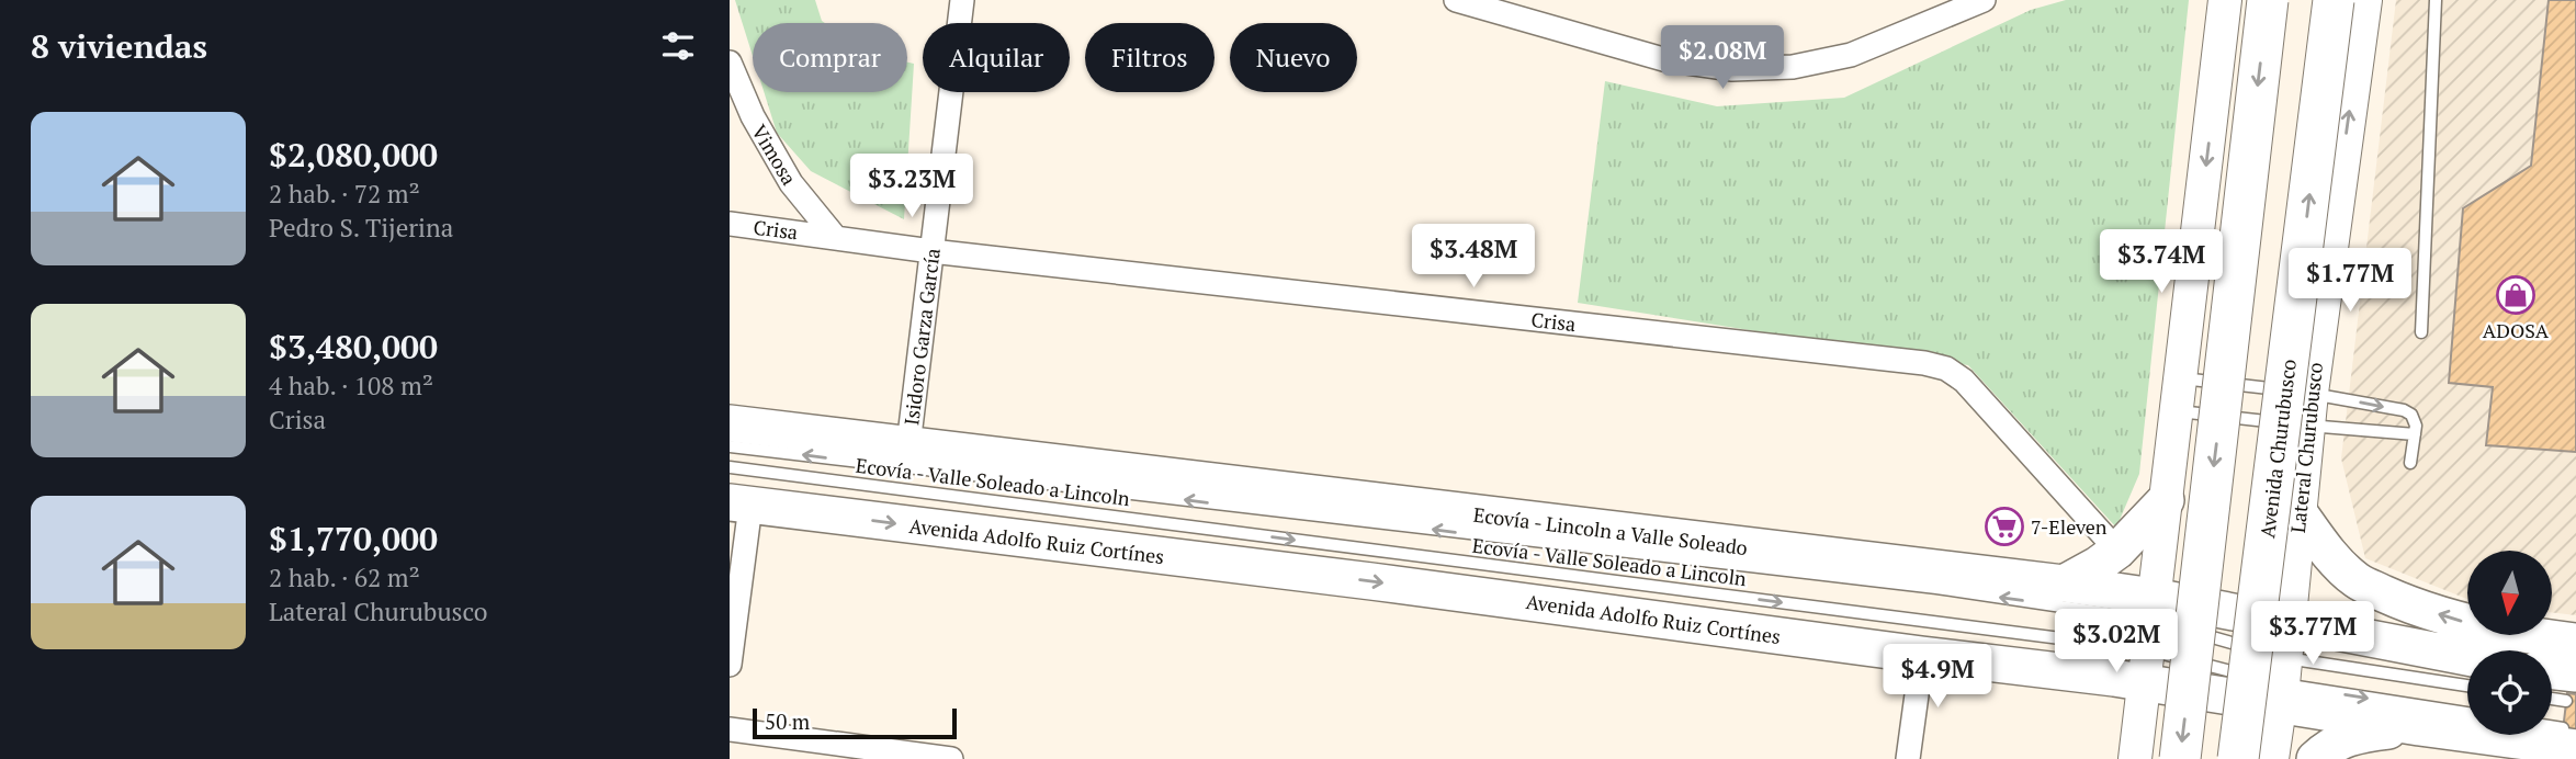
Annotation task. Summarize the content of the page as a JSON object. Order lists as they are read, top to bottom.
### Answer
{
  "streets": {
    "highway": ["Avenida Churubusco"],
    "main road": ["Avenida Adolfo Ruiz Cortínes"],
    "street": [
      "Vimosa",
      "Crisa",
      "Isidoro Garza García",
      "Lateral Churubusco"
    ],
    "lane": ["Ecovía - Valle Soleado a Lincoln", "Ecovía - Lincoln a Valle Soleado"]
  },
  "crossings": [
    ["Vimosa", "Crisa"],
    ["Crisa", "Isidoro Garza García"],
    ["Isidoro Garza García", "Avenida Adolfo Ruiz Cortínes"],
    ["Lateral Churubusco", "Avenida Adolfo Ruiz Cortínes"],
    ["Ecovía - Valle Soleado a Lincoln", "Ecovía - Lincoln a Valle Soleado"],
    ["Ecovía - Valle Soleado a Lincoln", "Avenida Adolfo Ruiz Cortínes"],
    ["Ecovía - Lincoln a Valle Soleado", "Avenida Adolfo Ruiz Cortínes"]
  ],
  "one_way": ["Ecovía - Valle Soleado a Lincoln", "Ecovía - Lincoln a Valle Soleado"],
  "places": {
    "shop": ["ADOSA"],
    "supermarket": ["7-Eleven"]
  },
  "scale_bar": "50 m",
  "north": "bottom",
  "page": {
    "heading": "8 viviendas",
    "chip": [
      "Comprar",
      "Alquilar",
      "Filtros",
      "Nuevo"
    ],
    "price": [
      "$2.08M",
      "$3.23M",
      "$3.48M",
      "$3.74M",
      "$1.77M",
      "$3.77M",
      "$3.02M",
      "$4.9M"
    ],
    "list": [
      {
        "name": "$2,080,000",
        "note": "2 hab. · 72 m² · Pedro S. Tijerina"
      },
      {
        "name": "$3,480,000",
        "note": "4 hab. · 108 m² · Crisa"
      },
      {
        "name": "$1,770,000",
        "note": "2 hab. · 62 m² · Lateral Churubusco"
      }
    ],
    "scale": "50 m"
  }
}
